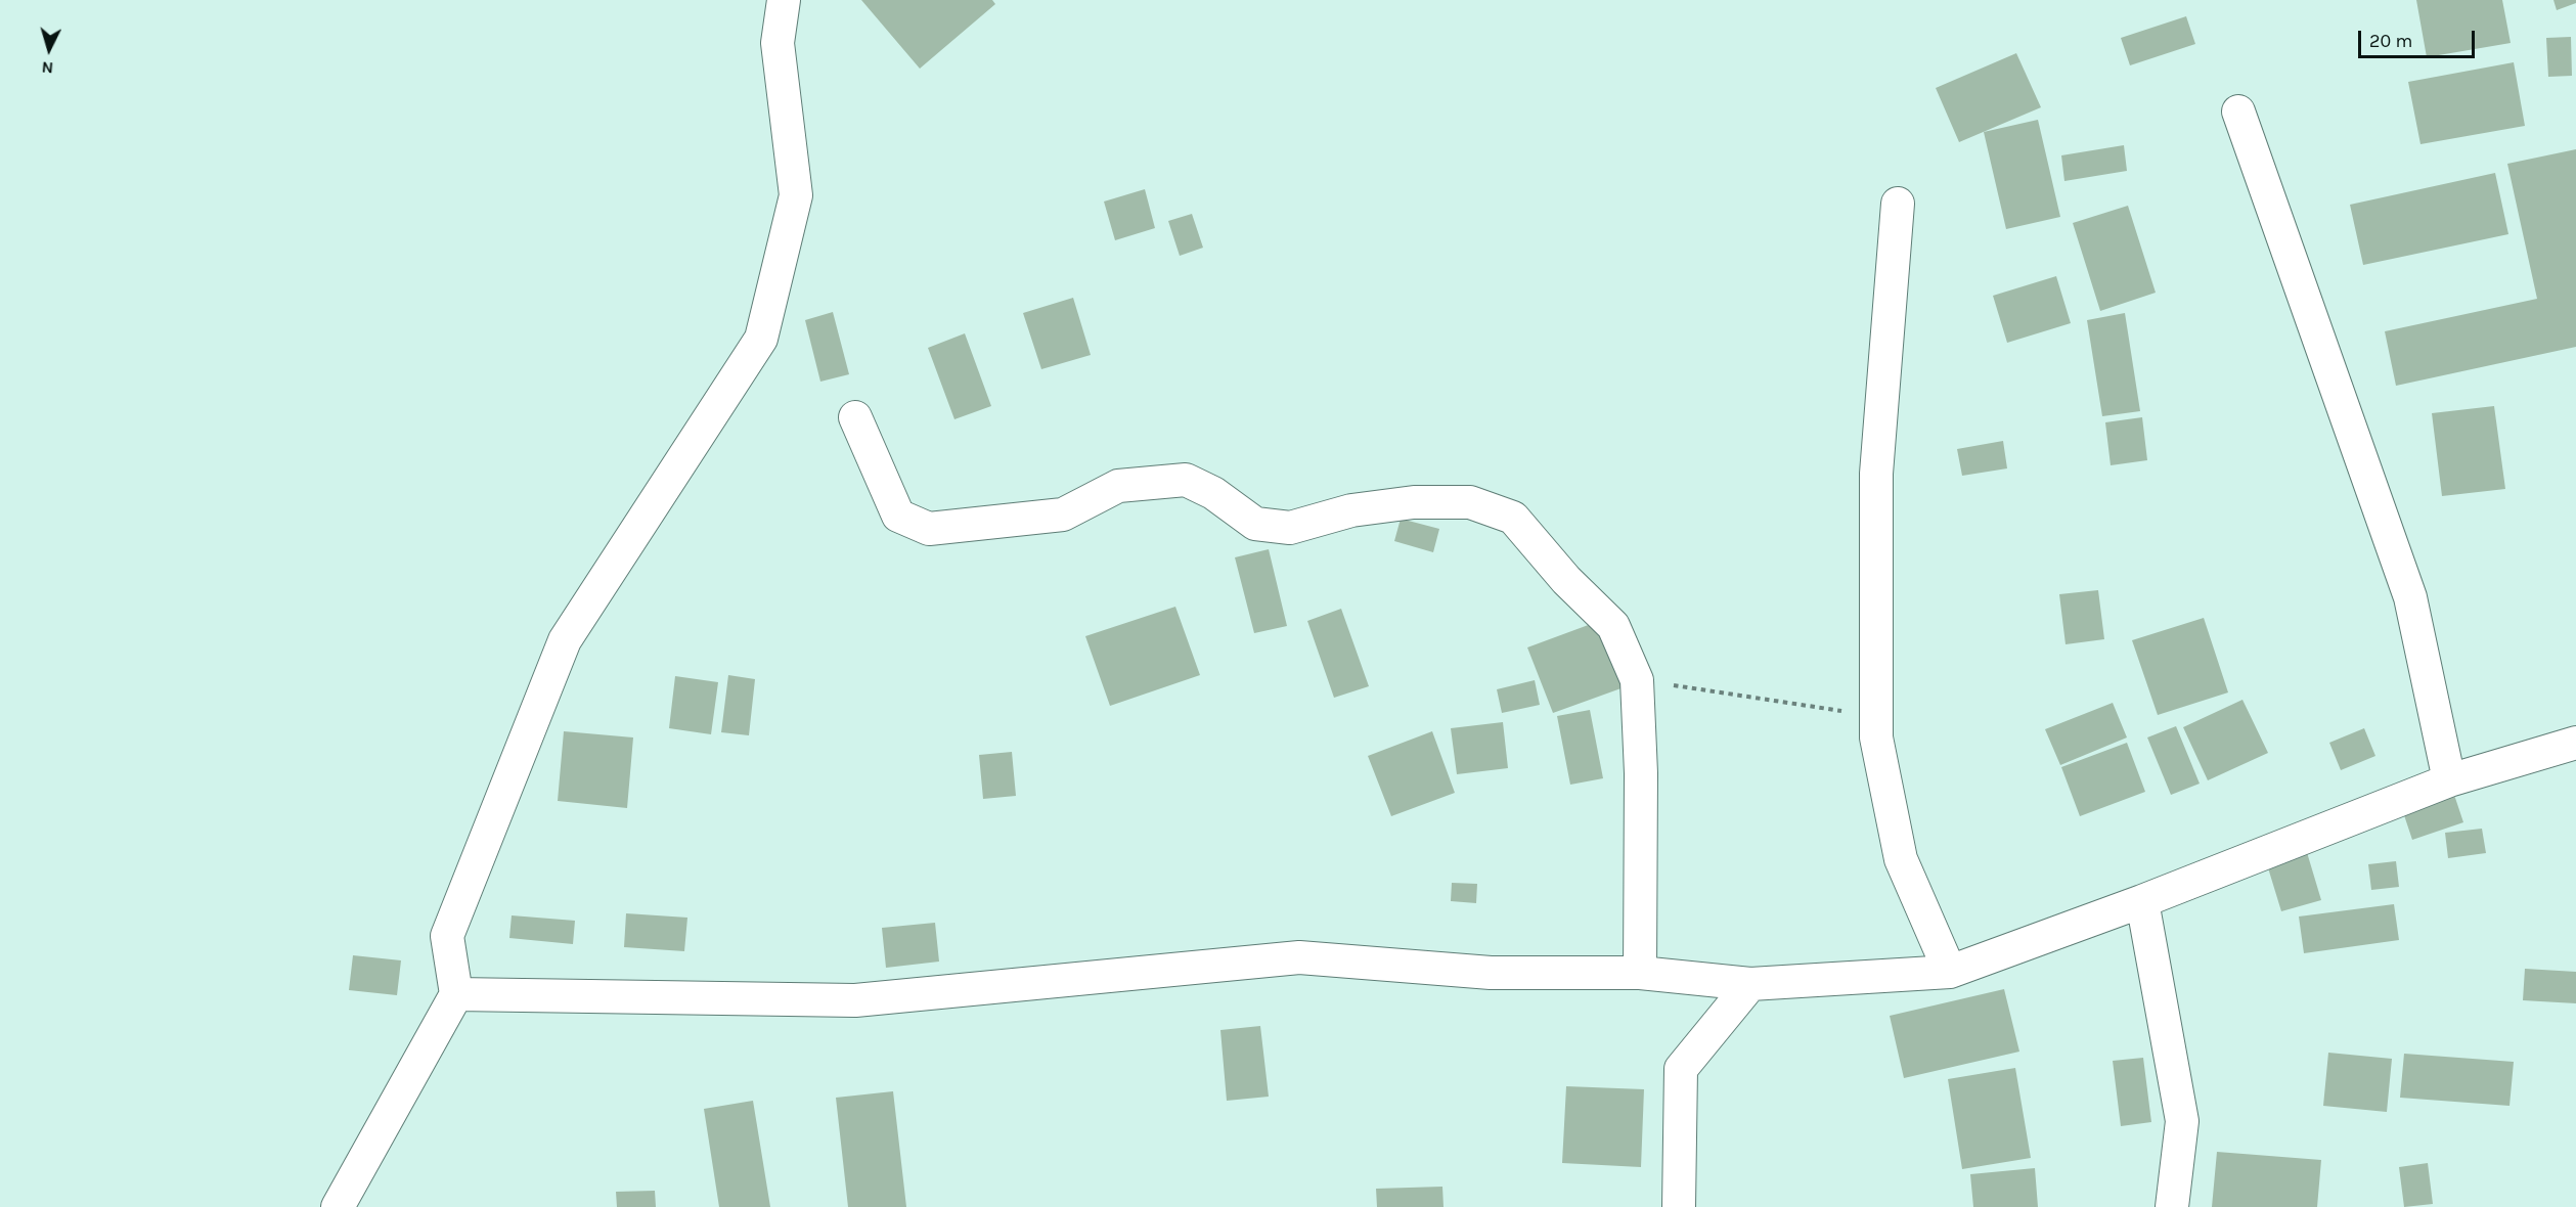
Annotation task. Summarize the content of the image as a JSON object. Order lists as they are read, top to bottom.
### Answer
{
  "scale_bar": "20 m",
  "north": "bottom"
}
